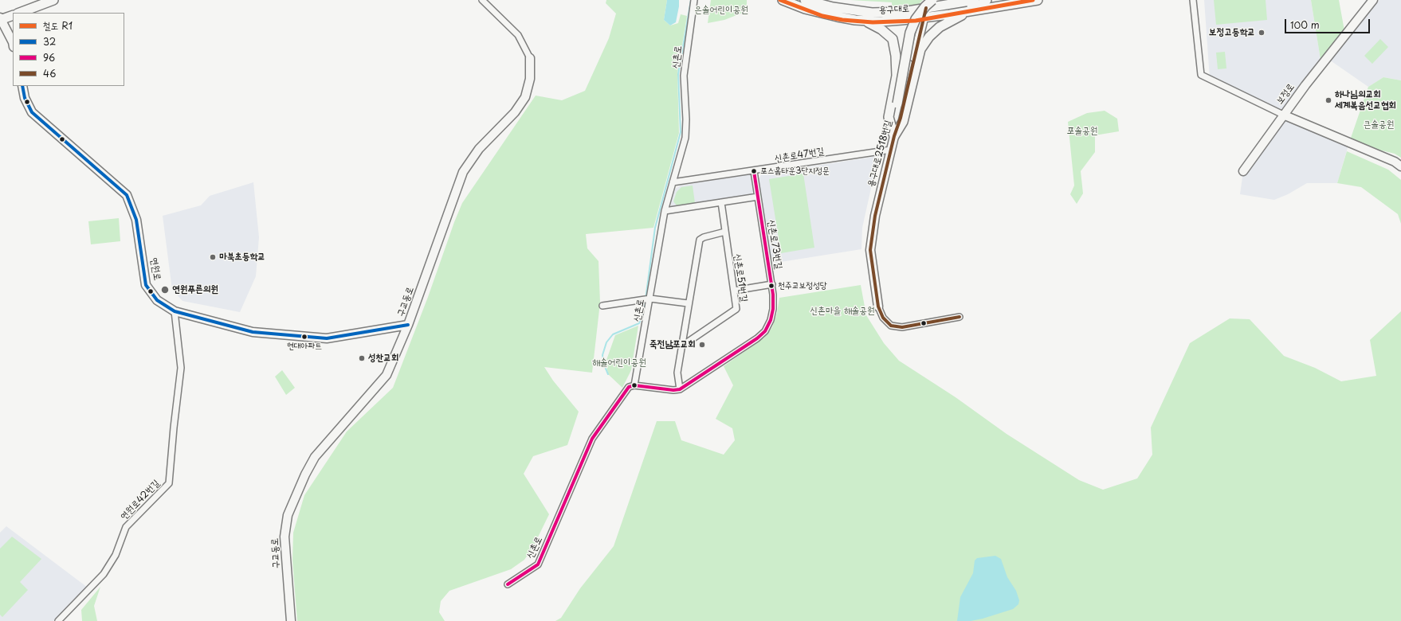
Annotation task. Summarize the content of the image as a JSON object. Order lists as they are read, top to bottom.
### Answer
{
  "streets": {
    "main road": ["용구대로"],
    "street": [
      "신촌로",
      "보정로",
      "용구대로2518번길",
      "신촌로47번길",
      "신촌로73번길",
      "연원로",
      "신촌로51번길",
      "구교동로",
      "연원로42번길"
    ]
  },
  "crossings": [
    ["용구대로", "용구대로2518번길"],
    ["신촌로", "신촌로47번길"],
    ["용구대로2518번길", "신촌로47번길"],
    ["신촌로47번길", "신촌로73번길"],
    ["연원로", "구교동로"],
    ["연원로", "연원로42번길"]
  ],
  "parks": [
    "은솔어린이공원",
    "큰솔공원",
    "포솔공원",
    "신촌마을 해솔공원",
    "해솔어린이공원"
  ],
  "places": [
    "보정고등학교",
    "하나님의교회 세계복음선교협회",
    "포스홈타운3단지정문",
    "마북초등학교",
    "천주교보정성당",
    "연원푸른의원",
    "현대아파트",
    "죽전남포교회",
    "성찬교회"
  ],
  "lines": [
    "rail line R1",
    "transit line 46",
    "transit line 32",
    "transit line 96"
  ],
  "legend": [
    "철도 R1",
    "32",
    "96",
    "46"
  ],
  "scale_bar": "100 m"
}
